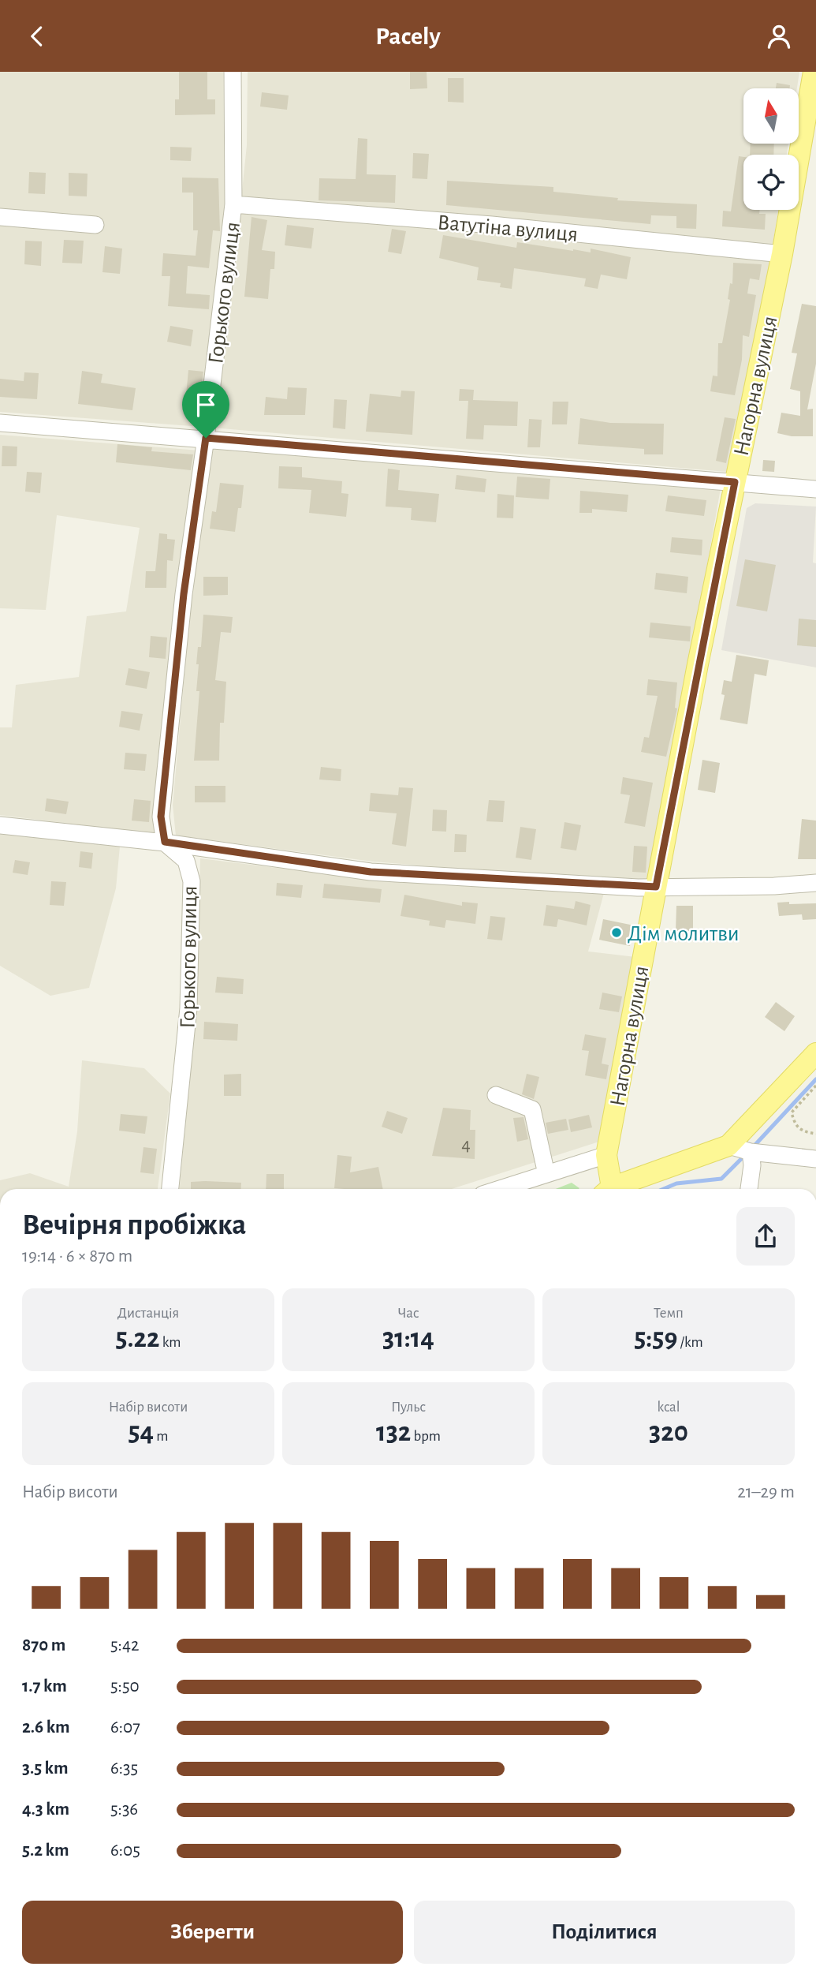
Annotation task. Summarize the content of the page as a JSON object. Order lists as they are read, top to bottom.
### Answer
{
  "streets": {
    "main road": ["Нагорна вулиця"],
    "street": ["Ватутіна вулиця", "Горького вулиця"]
  },
  "crossings": [
    ["Ватутіна вулиця", "Горького вулиця"],
    ["Ватутіна вулиця", "Нагорна вулиця"]
  ],
  "places": ["Дім молитви"],
  "house_numbers": ["4"],
  "north": "top",
  "page": {
    "header": "Pacely",
    "heading": ["Вечірня пробіжка", "19:14 · 6 × 870 m"],
    "stats": [
      ["Дистанція", "5.22 km"],
      ["Час", "31:14"],
      ["Темп", "5:59 /km"],
      ["Набір висоти", "54 m"],
      ["Пульс", "132 bpm"],
      ["kcal", "320"]
    ],
    "chart": ["Набір висоти", "21–29 m"],
    "list": [
      {
        "name": "870 m",
        "note": "5:42"
      },
      {
        "name": "1.7 km",
        "note": "5:50"
      },
      {
        "name": "2.6 km",
        "note": "6:07"
      },
      {
        "name": "3.5 km",
        "note": "6:35"
      },
      {
        "name": "4.3 km",
        "note": "5:36"
      },
      {
        "name": "5.2 km",
        "note": "6:05"
      }
    ],
    "buttons": ["Зберегти", "Поділитися"]
  }
}
